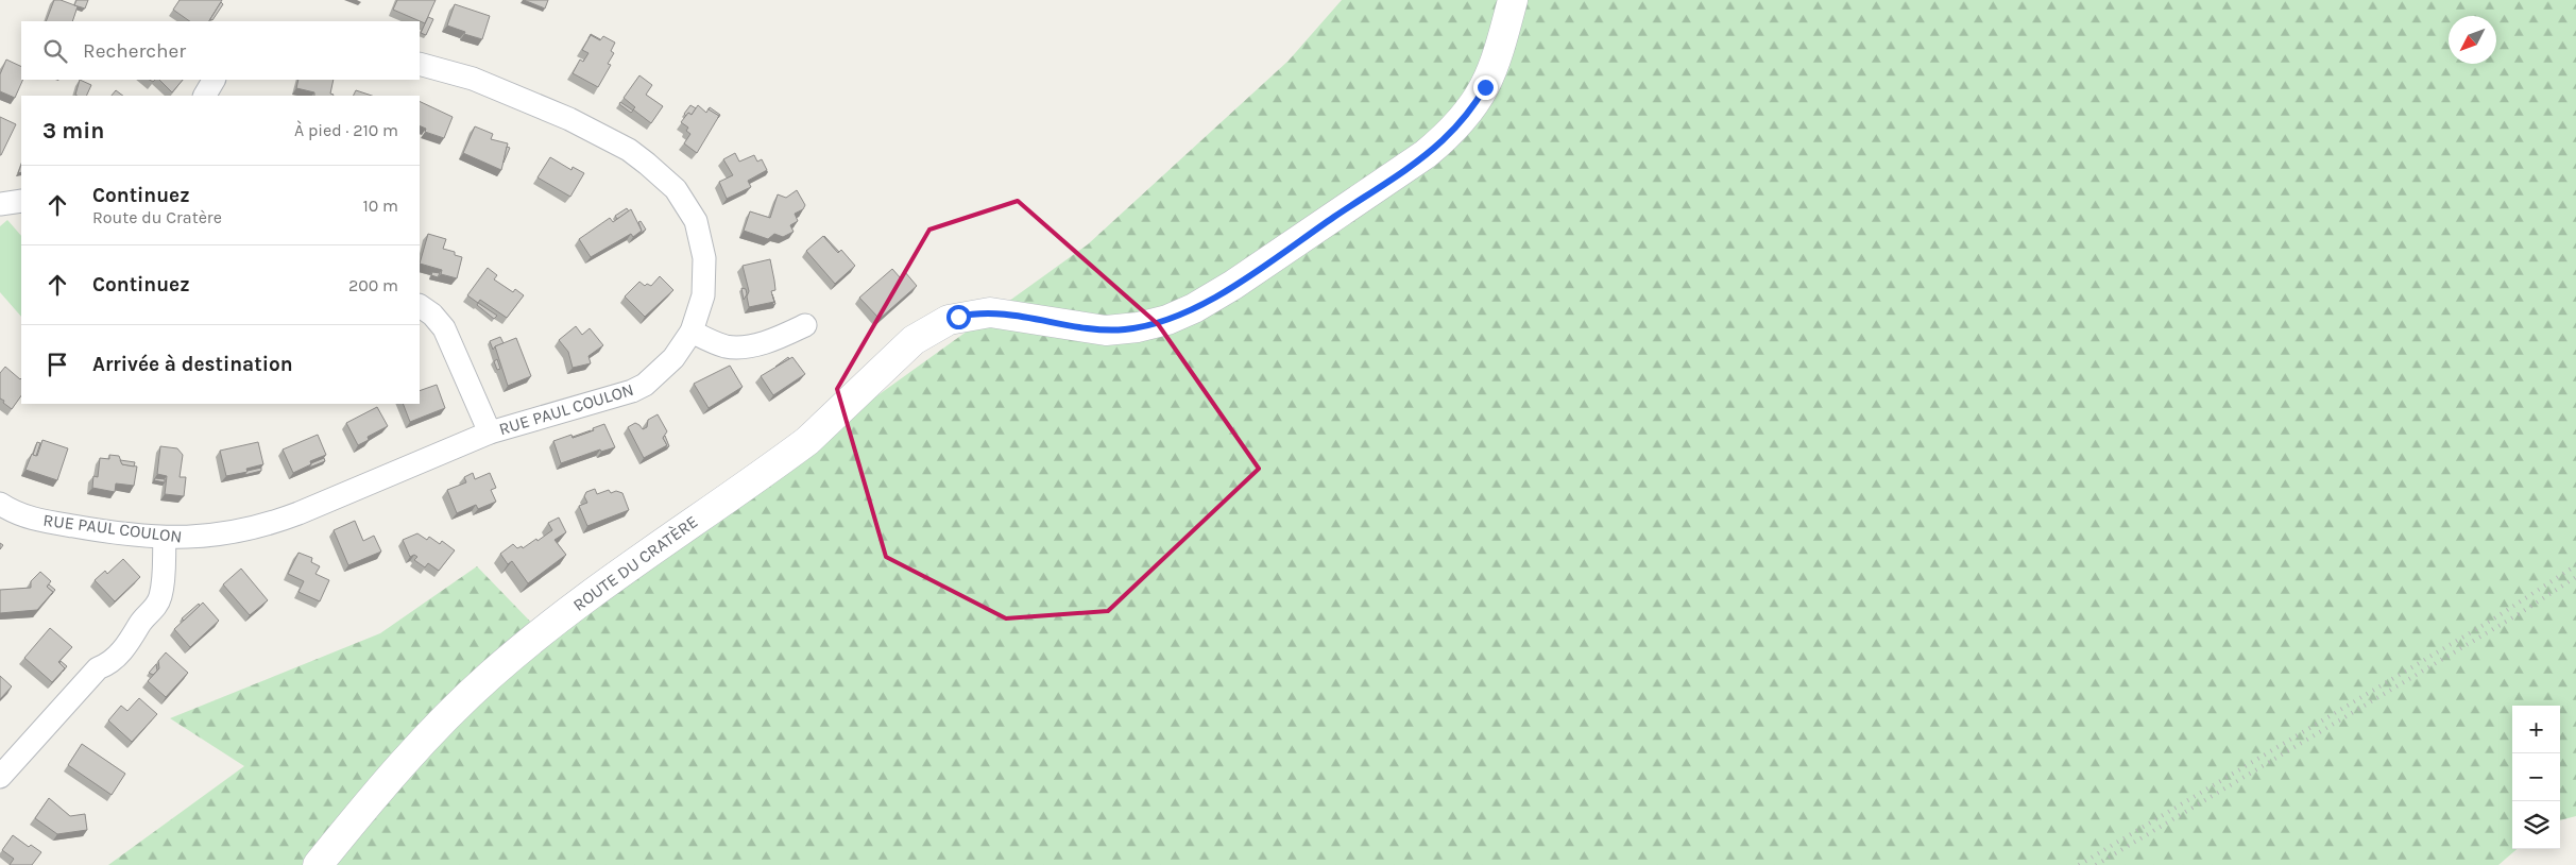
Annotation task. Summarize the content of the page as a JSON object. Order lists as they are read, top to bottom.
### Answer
{
  "streets": {
    "main road": ["ROUTE DU CRATÈRE"],
    "street": ["RUE PAUL COULON"]
  },
  "north": "bottom left",
  "page": {
    "search": "Rechercher",
    "heading": ["3 min", "À pied · 210 m"],
    "list": [
      ["Continuez", "Route du Cratère", "10 m"],
      ["Continuez", "200 m"],
      "Arrivée à destination"
    ],
    "map_buttons": ["+", "−"]
  }
}
